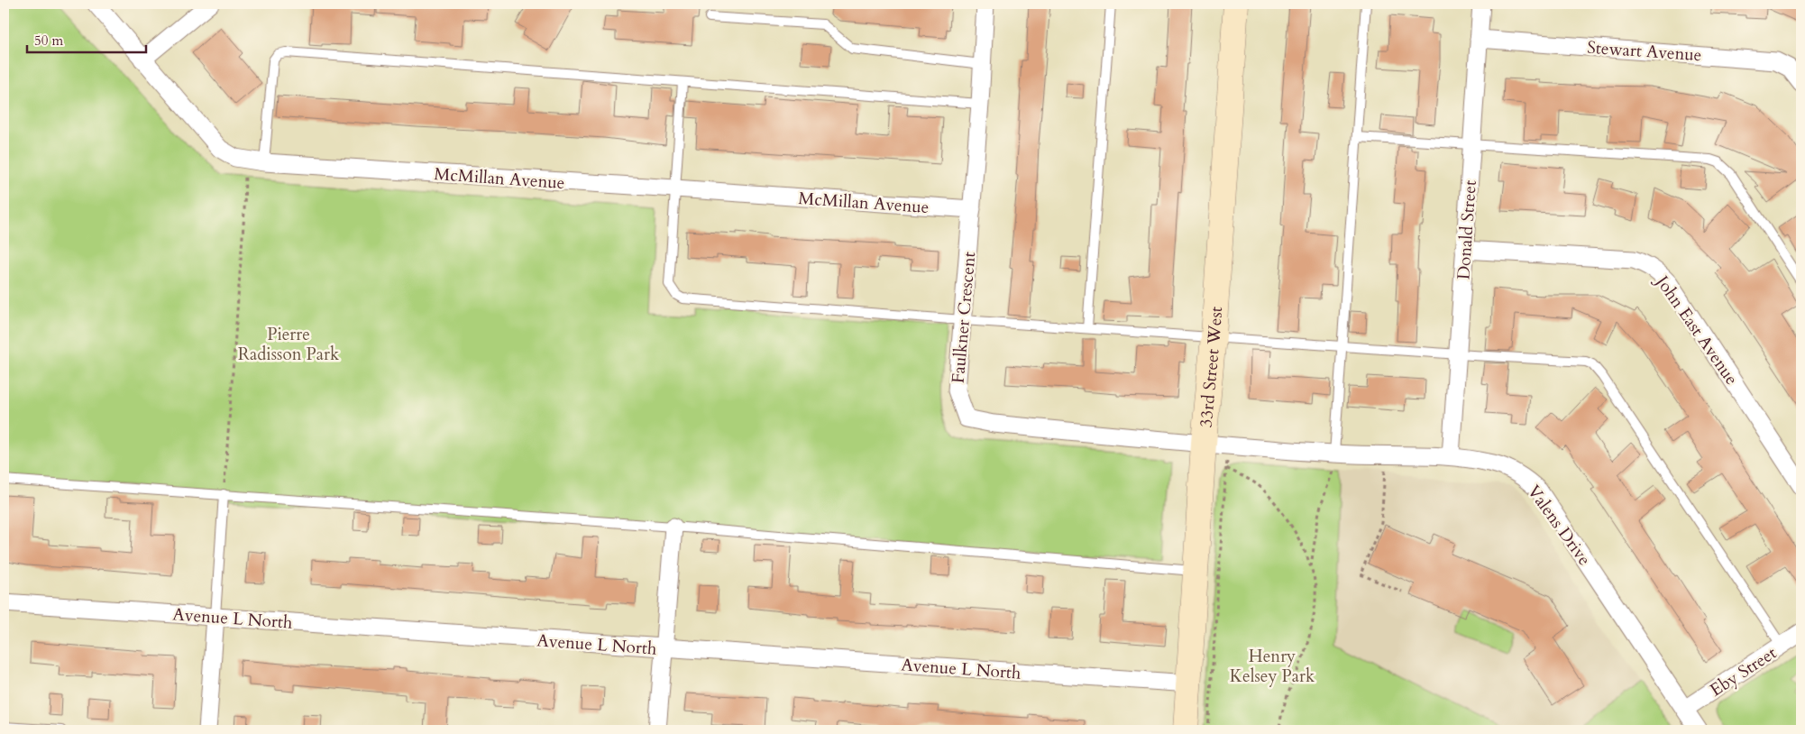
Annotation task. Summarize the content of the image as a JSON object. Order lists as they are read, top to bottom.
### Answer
{
  "streets": {
    "main road": ["33rd Street West"],
    "street": [
      "Stewart Avenue",
      "McMillan Avenue",
      "Donald Street",
      "Faulkner Crescent",
      "John East Avenue",
      "Valens Drive",
      "Avenue L North",
      "Eby Street"
    ]
  },
  "crossings": [
    ["Stewart Avenue", "Donald Street"],
    ["McMillan Avenue", "Faulkner Crescent"],
    ["Donald Street", "John East Avenue"],
    ["Donald Street", "Valens Drive"],
    ["Faulkner Crescent", "33rd Street West"],
    ["Faulkner Crescent", "Valens Drive"],
    ["33rd Street West", "Valens Drive"],
    ["33rd Street West", "Avenue L North"],
    ["Valens Drive", "Eby Street"]
  ],
  "parks": ["Pierre Radisson Park", "Henry Kelsey Park"],
  "scale_bar": "50 m"
}
